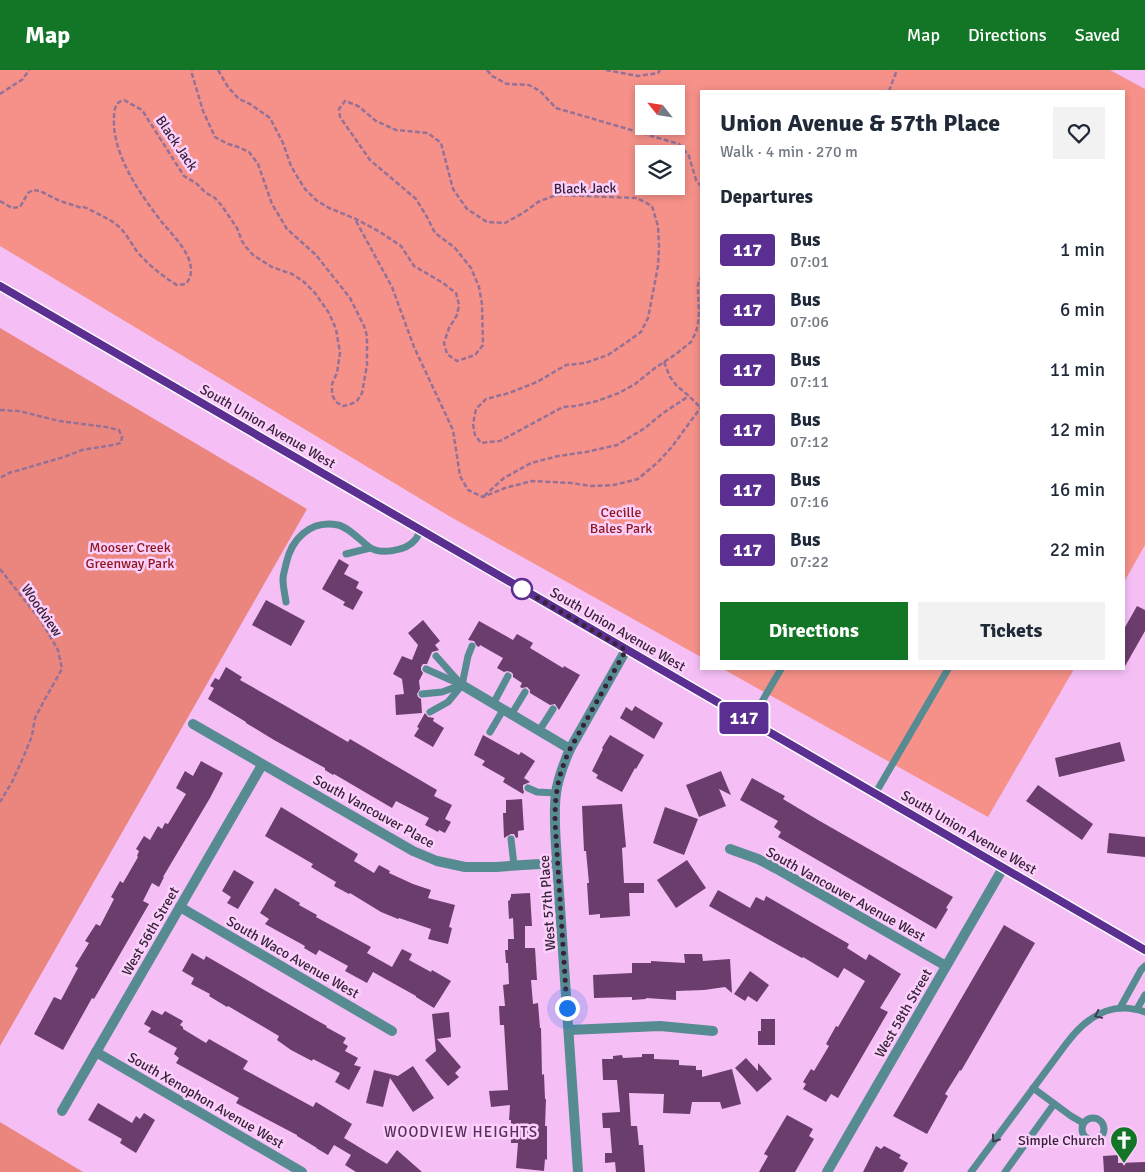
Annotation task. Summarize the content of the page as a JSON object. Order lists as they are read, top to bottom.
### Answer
{
  "streets": {
    "street": [
      "South Union Avenue West",
      "South Vancouver Place",
      "South Vancouver Avenue West",
      "West 57th Place",
      "West 56th Street",
      "South Waco Avenue West",
      "West 58th Street",
      "South Xenophon Avenue West"
    ],
    "path": ["Black Jack", "Woodview"]
  },
  "crossings": [
    ["South Union Avenue West", "West 57th Place"],
    ["South Union Avenue West", "West 58th Street"],
    ["South Vancouver Place", "West 57th Place"],
    ["South Vancouver Place", "West 56th Street"],
    ["South Vancouver Avenue West", "West 58th Street"],
    ["West 56th Street", "South Waco Avenue West"],
    ["West 56th Street", "South Xenophon Avenue West"]
  ],
  "districts": ["WOODVIEW HEIGHTS"],
  "parks": ["Cecille Bales Park", "Mooser Creek Greenway Park"],
  "places": {
    "church": ["Simple Church"]
  },
  "lines": ["bus line 117"],
  "north": "top left",
  "page": {
    "header": "Map",
    "nav": ["Map", "Directions", "Saved"],
    "on_map": "117",
    "heading": [
      ["Union Avenue & 57th Place", "Walk · 4 min · 270 m"],
      "Departures"
    ],
    "list": [
      {
        "mark": "117",
        "name": "Bus",
        "note": "07:01",
        "value": "1 min"
      },
      {
        "mark": "117",
        "name": "Bus",
        "note": "07:06",
        "value": "6 min"
      },
      {
        "mark": "117",
        "name": "Bus",
        "note": "07:11",
        "value": "11 min"
      },
      {
        "mark": "117",
        "name": "Bus",
        "note": "07:12",
        "value": "12 min"
      },
      {
        "mark": "117",
        "name": "Bus",
        "note": "07:16",
        "value": "16 min"
      },
      {
        "mark": "117",
        "name": "Bus",
        "note": "07:22",
        "value": "22 min"
      }
    ],
    "buttons": ["Directions", "Tickets"]
  }
}
